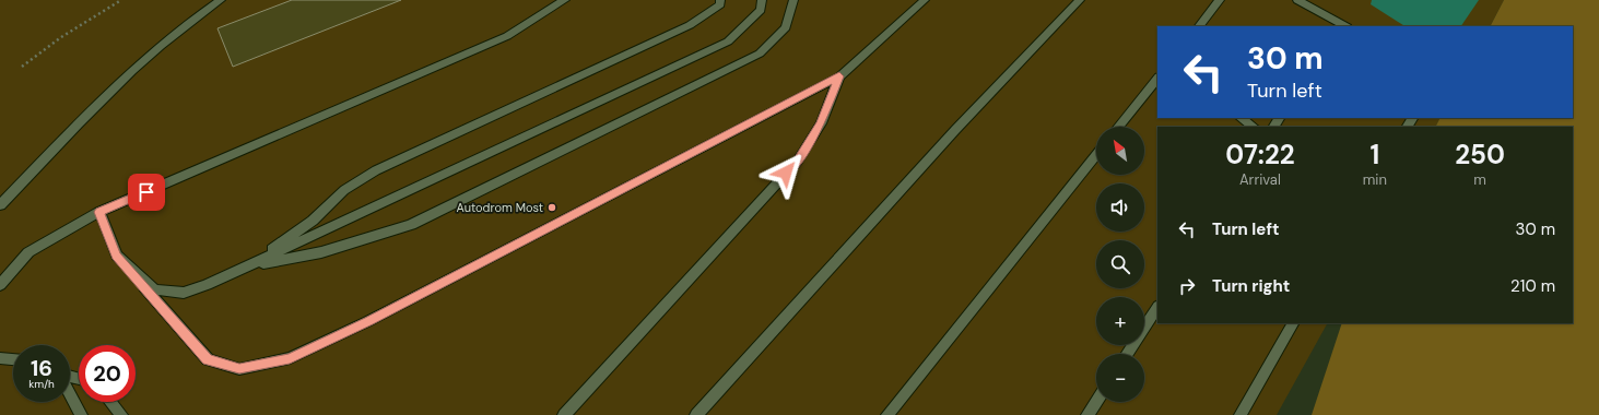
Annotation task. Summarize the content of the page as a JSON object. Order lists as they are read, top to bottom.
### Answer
{
  "places": ["Autodrom Most"],
  "north": "top left",
  "page": {
    "turn": ["30 m", "Turn left"],
    "map_buttons": ["+", "−"],
    "eta": [
      "07:22",
      "Arrival",
      "1",
      "min",
      "250",
      "m"
    ],
    "list": [
      {
        "name": "Turn left",
        "value": "30 m"
      },
      {
        "name": "Turn right",
        "value": "210 m"
      }
    ],
    "speed": "16 km/h",
    "limit": "20"
  }
}
